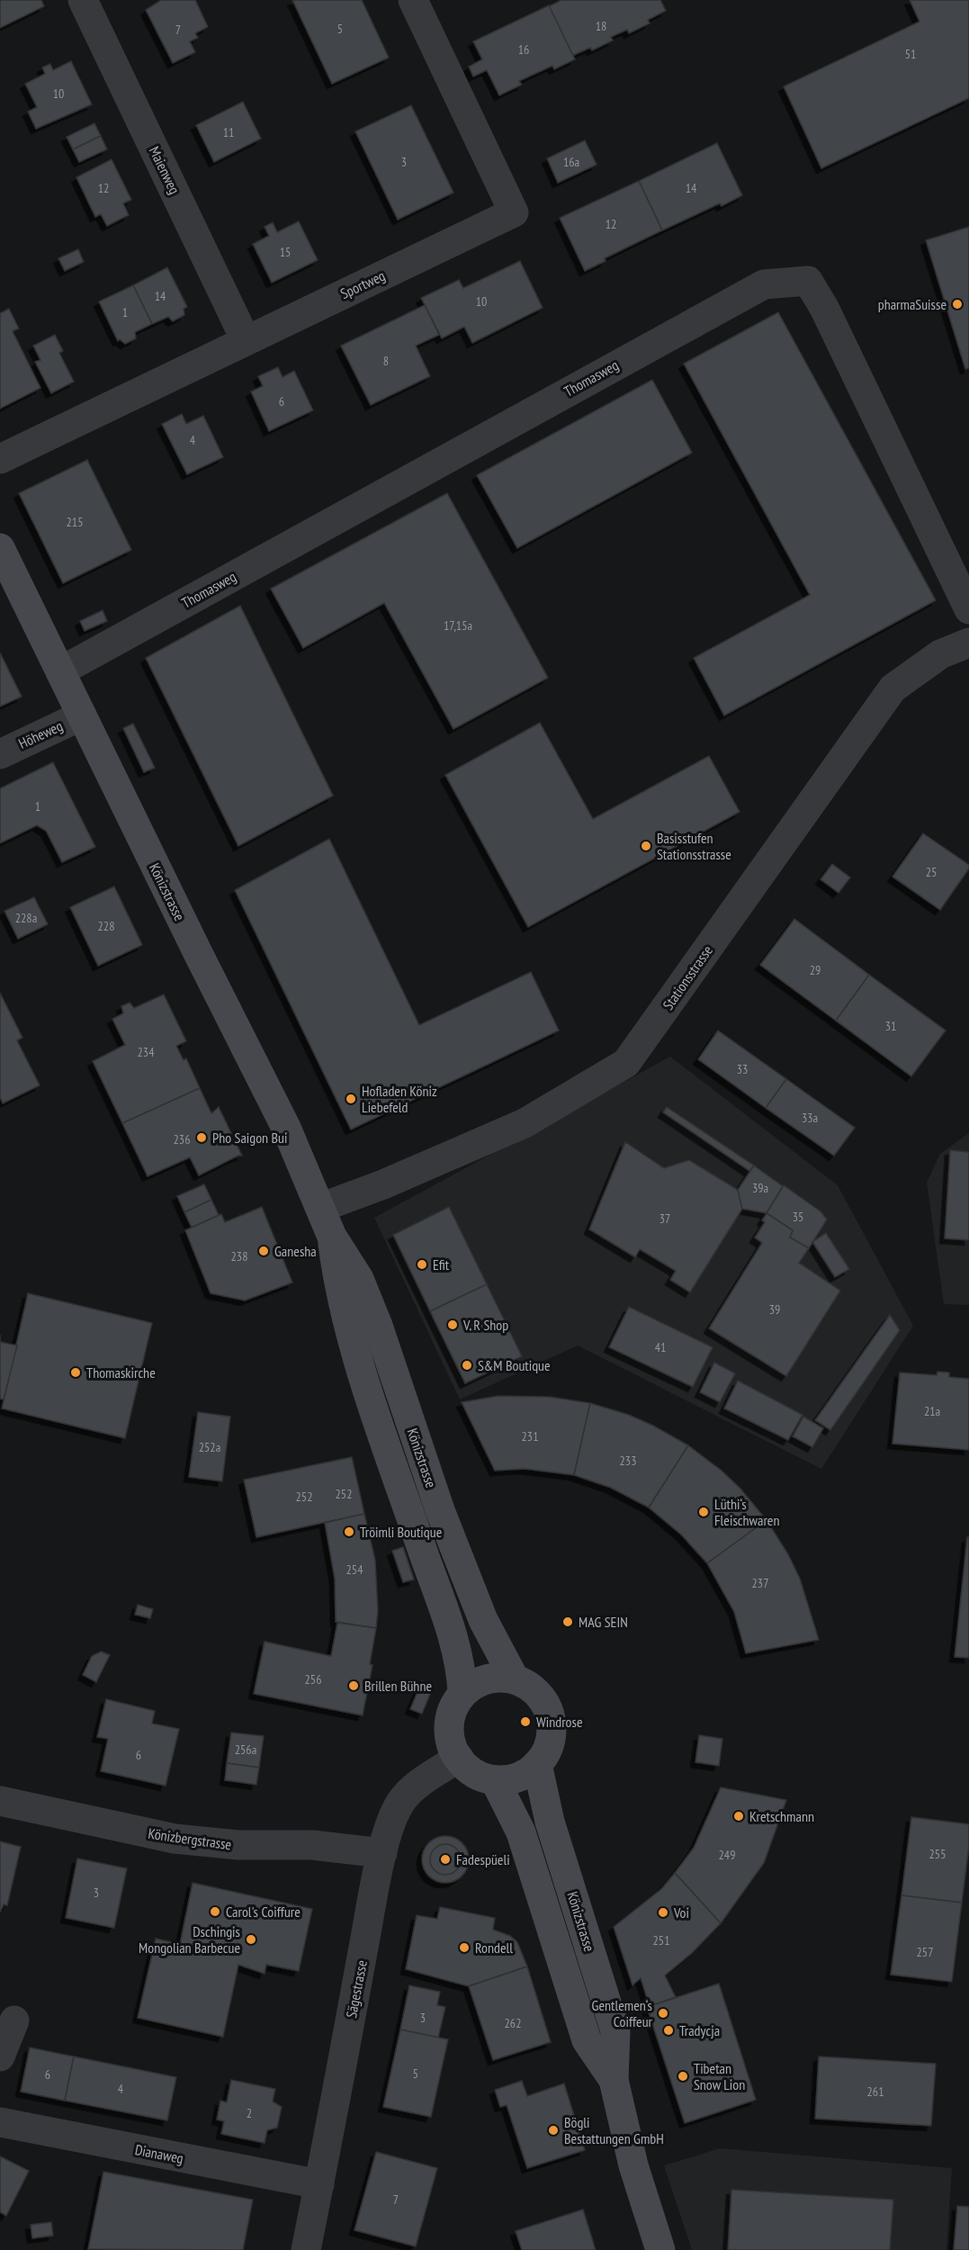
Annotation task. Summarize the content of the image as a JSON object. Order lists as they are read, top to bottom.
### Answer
{
  "streets": {
    "main road": ["Könizstrasse"],
    "street": [
      "Maienweg",
      "Sportweg",
      "Thomasweg",
      "Höheweg",
      "Stationsstrasse",
      "Könizbergstrasse",
      "Sägestrasse",
      "Dianaweg"
    ]
  },
  "crossings": [
    ["Maienweg", "Sportweg"],
    ["Thomasweg", "Könizstrasse"],
    ["Höheweg", "Könizstrasse"],
    ["Könizstrasse", "Stationsstrasse"],
    ["Könizstrasse", "Sägestrasse"],
    ["Könizbergstrasse", "Sägestrasse"],
    ["Sägestrasse", "Dianaweg"]
  ],
  "places": [
    "pharmaSuisse",
    "Basisstufen Stationsstrasse",
    "Hofladen Köniz Liebefeld",
    "Pho Saigon Bui",
    "Ganesha",
    "Efit",
    "V. R Shop",
    "S&M Boutique",
    "Thomaskirche",
    "Lüthi‘s Fleischwaren",
    "Tröimli Boutique",
    "MAG SEIN",
    "Brillen Bühne",
    "Windrose",
    "Kretschmann",
    "Fadespüeli",
    "Carol's Coiffure",
    "Voi",
    "Dschingis Mongolian Barbecue",
    "Rondell",
    "Gentlemen‘s Coiffeur",
    "Tradycja",
    "Tibetan Snow Lion",
    "Bögli Bestattungen GmbH"
  ],
  "house_numbers": [
    "18",
    "5",
    "7",
    "16",
    "51",
    "10",
    "11",
    "3",
    "16a",
    "12",
    "14",
    "12",
    "15",
    "14",
    "10",
    "1",
    "8",
    "6",
    "4",
    "215",
    "17,15a",
    "1",
    "25",
    "228a",
    "228",
    "29",
    "31",
    "234",
    "33",
    "33a",
    "236",
    "39a",
    "35",
    "37",
    "238",
    "39",
    "41",
    "21a",
    "231",
    "252a",
    "233",
    "252",
    "252",
    "254",
    "237",
    "256",
    "256a",
    "6",
    "255",
    "249",
    "3",
    "251",
    "257",
    "3",
    "262",
    "5",
    "6",
    "4",
    "261",
    "2",
    "7"
  ]
}
